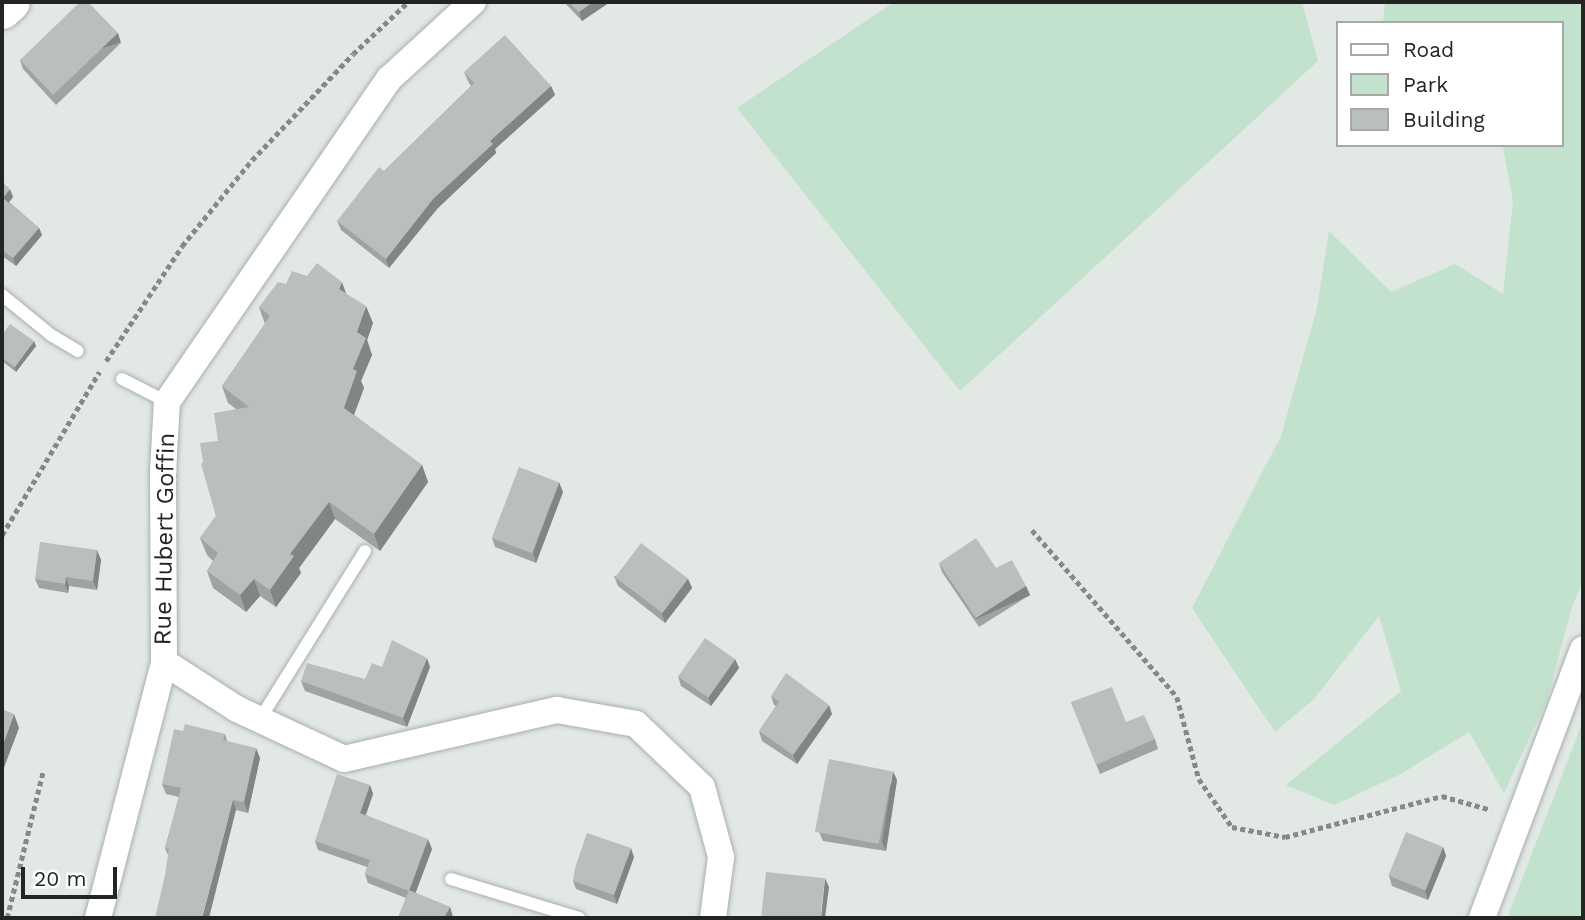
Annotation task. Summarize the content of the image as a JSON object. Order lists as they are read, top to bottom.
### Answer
{
  "streets": {
    "street": ["Rue Hubert Goffin"]
  },
  "legend": ["Road", "Park", "Building"],
  "scale_bar": "20 m"
}
